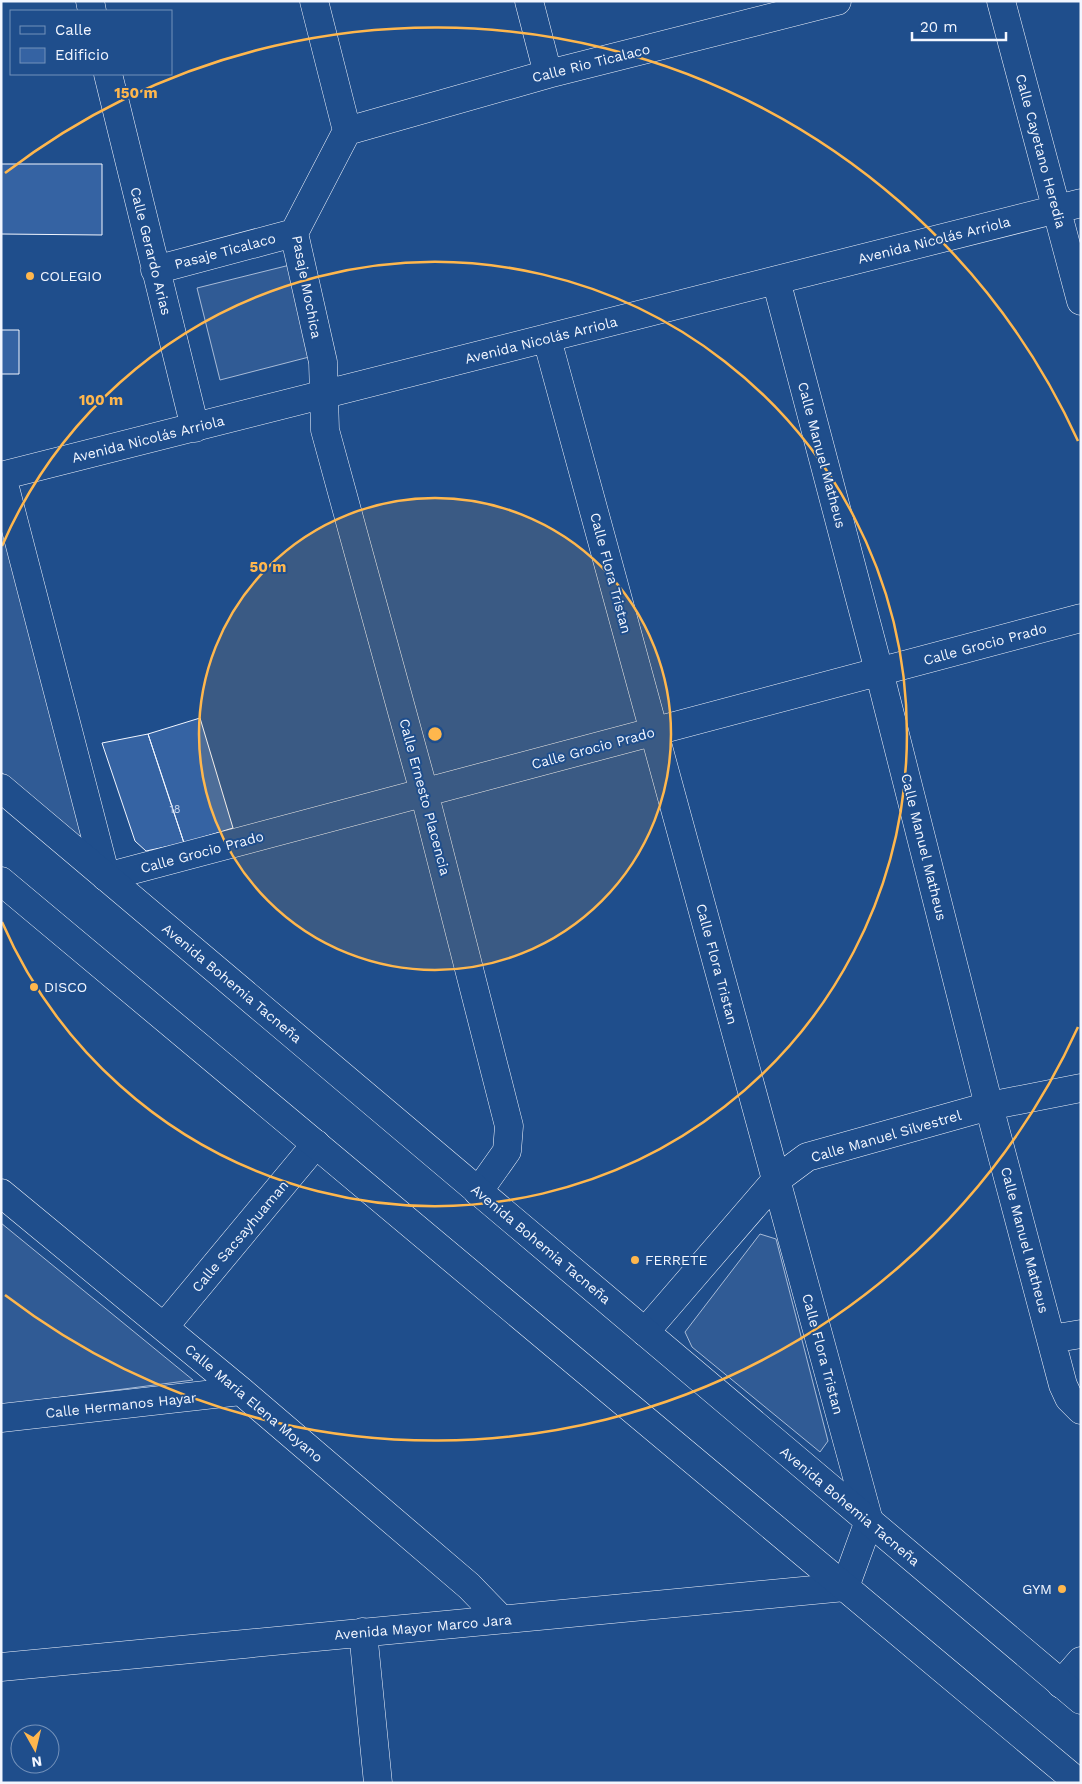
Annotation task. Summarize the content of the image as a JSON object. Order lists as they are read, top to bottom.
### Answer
{
  "streets": {
    "street": [
      "Calle Rio Ticalaco",
      "Calle Cayetano Heredia",
      "Avenida Nicolás Arriola",
      "Calle Gerardo Arias",
      "Pasaje Ticalaco",
      "Pasaje Mochica",
      "Calle Manuel Matheus",
      "Calle Flora Tristan",
      "Calle Grocio Prado",
      "Calle Ernesto Placencia",
      "Avenida Bohemia Tacneña",
      "Calle Manuel Silvestrel",
      "Calle Sacsayhuaman",
      "Calle María Elena Moyano",
      "Calle Hermanos Hayar",
      "Avenida Mayor Marco Jara"
    ]
  },
  "crossings": [
    ["Calle Rio Ticalaco", "Pasaje Mochica"],
    ["Calle Cayetano Heredia", "Avenida Nicolás Arriola"],
    ["Avenida Nicolás Arriola", "Calle Gerardo Arias"],
    ["Avenida Nicolás Arriola", "Pasaje Mochica"],
    ["Avenida Nicolás Arriola", "Calle Manuel Matheus"],
    ["Avenida Nicolás Arriola", "Calle Flora Tristan"],
    ["Avenida Nicolás Arriola", "Calle Ernesto Placencia"],
    ["Calle Gerardo Arias", "Pasaje Ticalaco"],
    ["Pasaje Ticalaco", "Pasaje Mochica"],
    ["Pasaje Mochica", "Calle Ernesto Placencia"],
    ["Calle Manuel Matheus", "Calle Grocio Prado"],
    ["Calle Manuel Matheus", "Calle Manuel Silvestrel"],
    ["Calle Flora Tristan", "Calle Grocio Prado"],
    ["Calle Flora Tristan", "Avenida Bohemia Tacneña"],
    ["Calle Flora Tristan", "Calle Manuel Silvestrel"],
    ["Calle Grocio Prado", "Calle Ernesto Placencia"],
    ["Calle Grocio Prado", "Avenida Bohemia Tacneña"],
    ["Calle Ernesto Placencia", "Avenida Bohemia Tacneña"],
    ["Avenida Bohemia Tacneña", "Calle Manuel Silvestrel"],
    ["Calle Sacsayhuaman", "Calle María Elena Moyano"],
    ["Calle María Elena Moyano", "Calle Hermanos Hayar"],
    ["Calle María Elena Moyano", "Avenida Mayor Marco Jara"]
  ],
  "places": [
    "COLEGIO",
    "DISCO",
    "FERRETE",
    "GYM"
  ],
  "house_numbers": ["18"],
  "legend": ["Calle", "Edificio"],
  "scale_bar": "20 m",
  "north": "bottom",
  "rings": ["150 m", "100 m", "50 m"]
}
